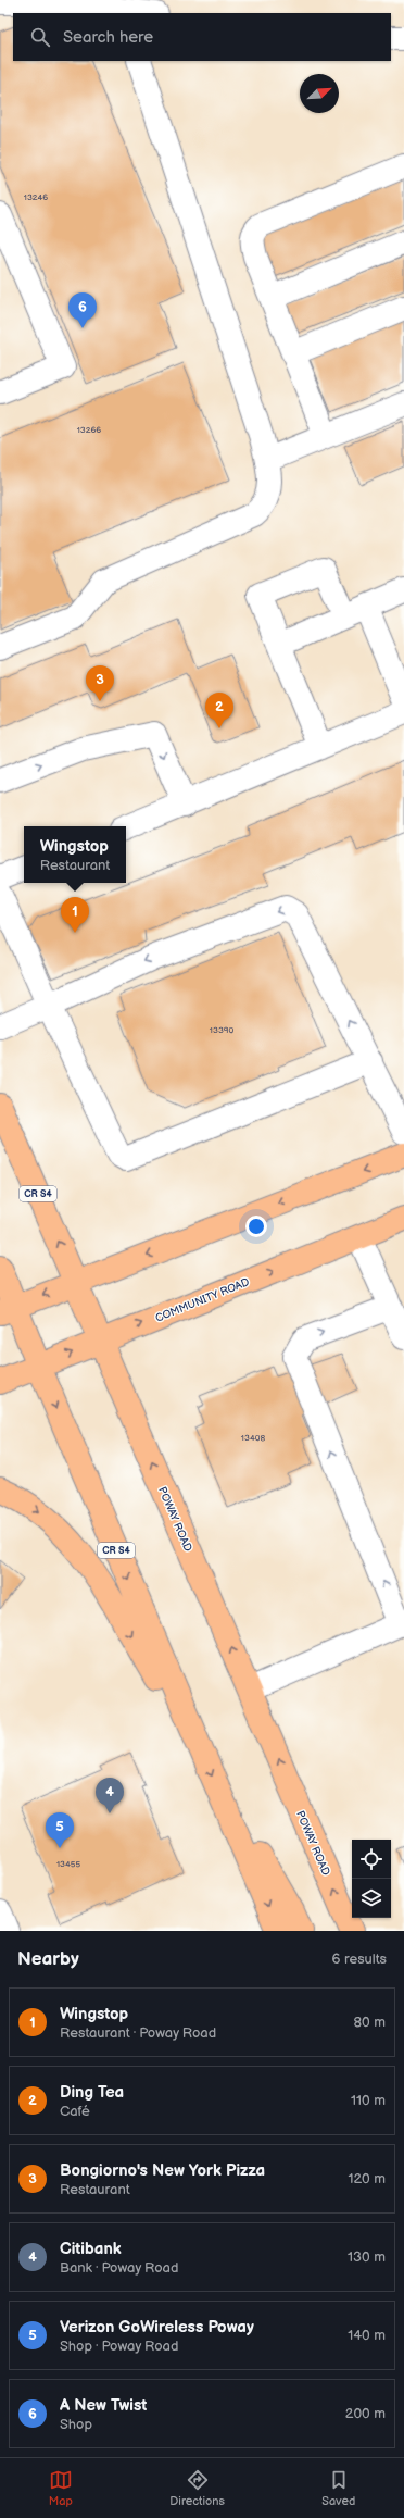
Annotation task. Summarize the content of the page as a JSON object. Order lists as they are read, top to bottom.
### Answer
{
  "streets": {
    "main road": ["CR S4", "COMMUNITY ROAD", "POWAY ROAD"]
  },
  "crossings": [
    ["CR S4", "COMMUNITY ROAD"],
    ["COMMUNITY ROAD", "POWAY ROAD"]
  ],
  "house_numbers": [
    "13246",
    "13266",
    "13390",
    "13408",
    "13455"
  ],
  "north": "top right",
  "page": {
    "search": "Search here",
    "pins": [
      "6",
      "3",
      "2",
      "1",
      "4",
      "5"
    ],
    "popup": ["Wingstop", "Restaurant"],
    "heading": ["Nearby", "6 results"],
    "list": [
      {
        "mark": "1",
        "name": "Wingstop",
        "note": "Restaurant · Poway Road",
        "value": "80 m"
      },
      {
        "mark": "2",
        "name": "Ding Tea",
        "note": "Café",
        "value": "110 m"
      },
      {
        "mark": "3",
        "name": "Bongiorno's New York Pizza",
        "note": "Restaurant",
        "value": "120 m"
      },
      {
        "mark": "4",
        "name": "Citibank",
        "note": "Bank · Poway Road",
        "value": "130 m"
      },
      {
        "mark": "5",
        "name": "Verizon GoWireless Poway",
        "note": "Shop · Poway Road",
        "value": "140 m"
      },
      {
        "mark": "6",
        "name": "A New Twist",
        "note": "Shop",
        "value": "200 m"
      }
    ],
    "nav": ["Map", "Directions", "Saved"]
  }
}
